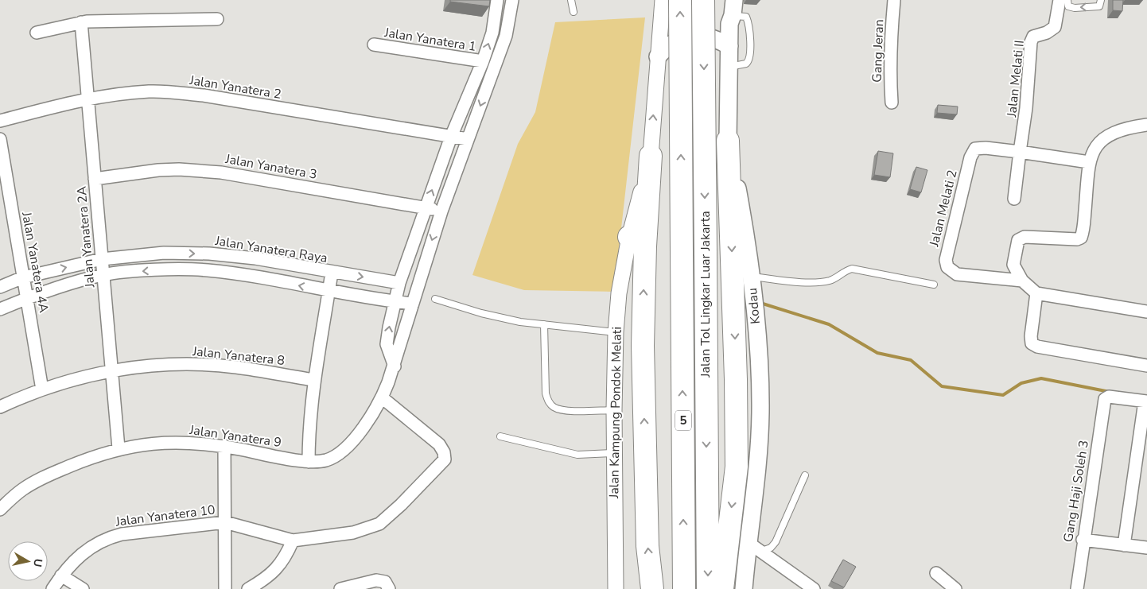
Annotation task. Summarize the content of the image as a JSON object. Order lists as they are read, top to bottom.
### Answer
{
  "streets": {
    "highway": ["Jalan Tol Lingkar Luar Jakarta", "5"],
    "main road": ["Kodau"],
    "street": [
      "Jalan Yanatera 1",
      "Gang Jeran",
      "Jalan Melati II",
      "Jalan Yanatera 2",
      "Jalan Yanatera 3",
      "Jalan Melati 2",
      "Jalan Yanatera 2A",
      "Jalan Yanatera Raya",
      "Jalan Yanatera 4A",
      "Jalan Yanatera 8",
      "Jalan Kampung Pondok Melati",
      "Jalan Yanatera 9",
      "Gang Haji Soleh 3",
      "Jalan Yanatera 10"
    ]
  },
  "crossings": [
    ["Jalan Melati II", "Jalan Melati 2"],
    ["Jalan Yanatera 2", "Jalan Yanatera 2A"],
    ["Jalan Yanatera 3", "Jalan Yanatera 2A"],
    ["Jalan Yanatera 2A", "Jalan Yanatera Raya"],
    ["Jalan Yanatera 2A", "Jalan Yanatera 8"],
    ["Jalan Yanatera 2A", "Jalan Yanatera 9"],
    ["Jalan Yanatera Raya", "Jalan Yanatera 4A"],
    ["Jalan Yanatera 4A", "Jalan Yanatera 8"],
    ["Jalan Yanatera 9", "Jalan Yanatera 10"]
  ],
  "north": "right"
}
